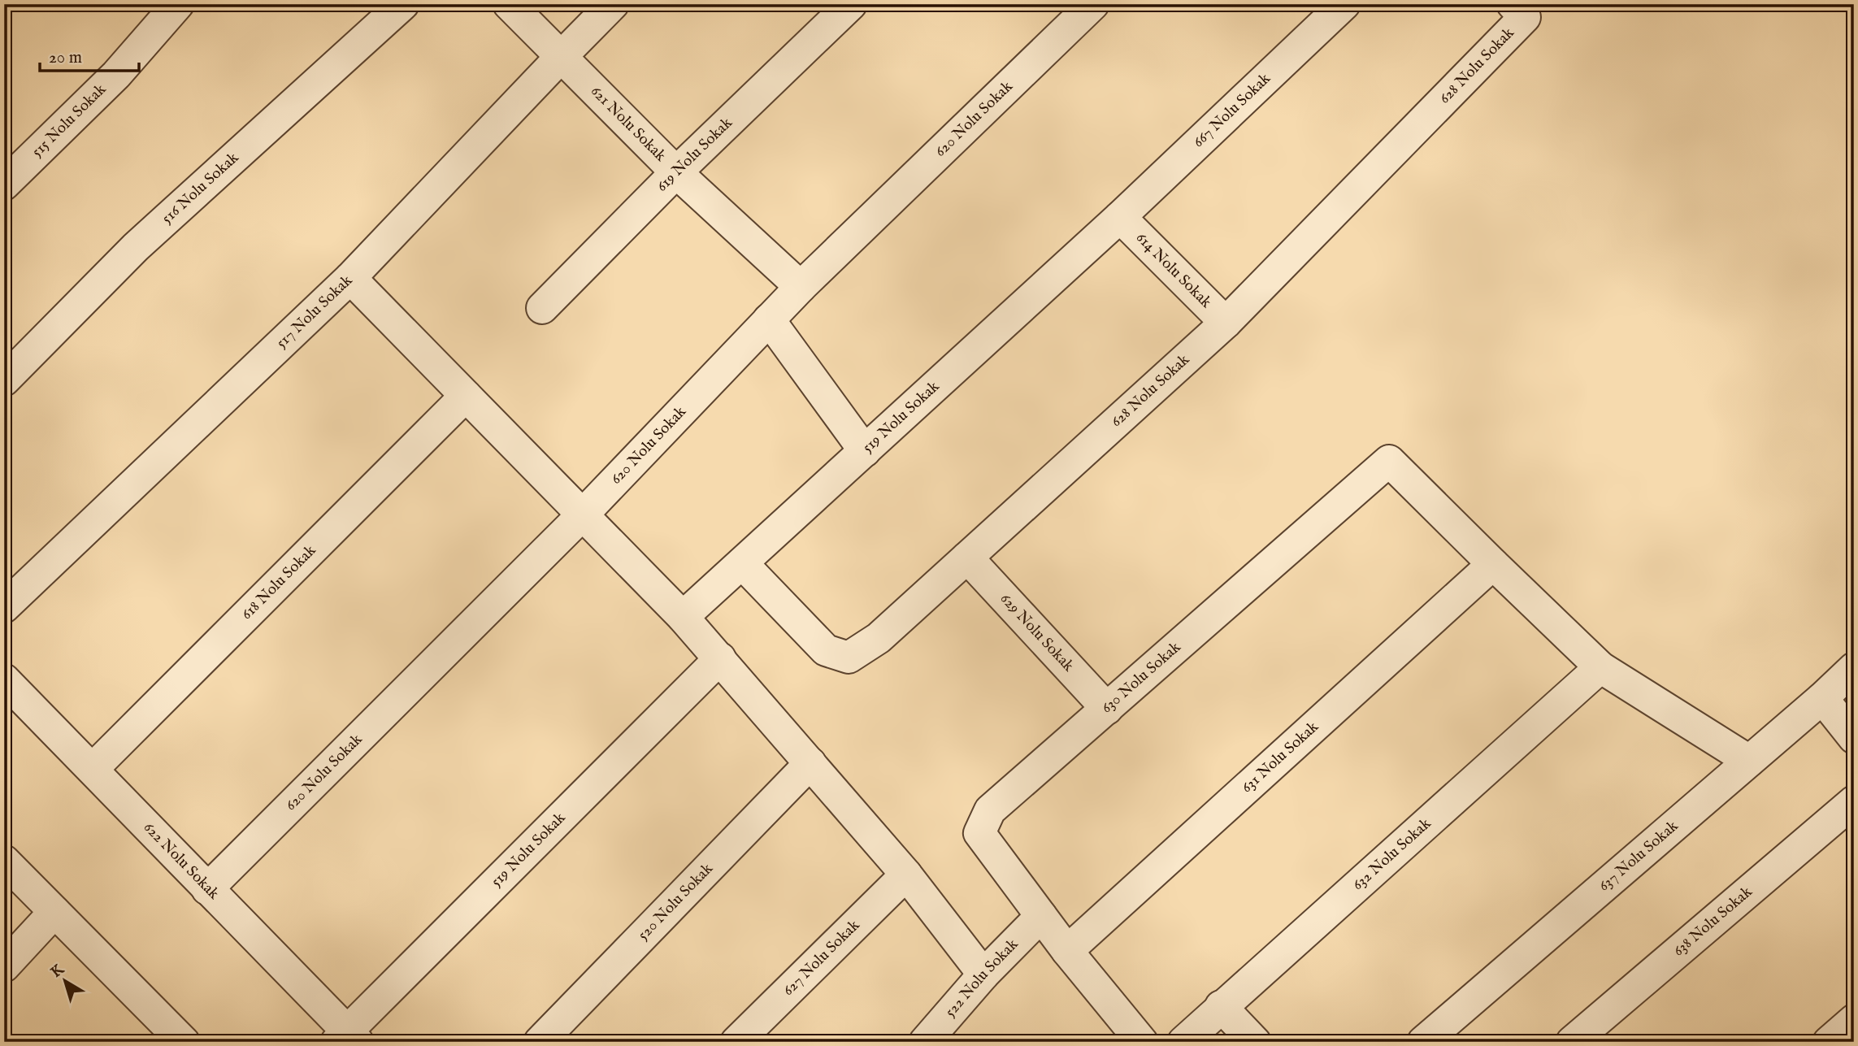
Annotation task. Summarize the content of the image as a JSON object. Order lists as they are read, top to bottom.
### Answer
{
  "streets": {
    "street": [
      "628 Nolu Sokak",
      "667 Nolu Sokak",
      "620 Nolu Sokak",
      "515 Nolu Sokak",
      "621 Nolu Sokak",
      "619 Nolu Sokak",
      "516 Nolu Sokak",
      "614 Nolu Sokak",
      "517 Nolu Sokak",
      "519 Nolu Sokak",
      "618 Nolu Sokak",
      "629 Nolu Sokak",
      "630 Nolu Sokak",
      "631 Nolu Sokak",
      "632 Nolu Sokak",
      "637 Nolu Sokak",
      "622 Nolu Sokak",
      "520 Nolu Sokak",
      "638 Nolu Sokak",
      "627 Nolu Sokak",
      "522 Nolu Sokak"
    ]
  },
  "crossings": [
    ["628 Nolu Sokak", "614 Nolu Sokak"],
    ["628 Nolu Sokak", "519 Nolu Sokak"],
    ["628 Nolu Sokak", "629 Nolu Sokak"],
    ["667 Nolu Sokak", "614 Nolu Sokak"],
    ["667 Nolu Sokak", "519 Nolu Sokak"],
    ["620 Nolu Sokak", "621 Nolu Sokak"],
    ["620 Nolu Sokak", "622 Nolu Sokak"],
    ["621 Nolu Sokak", "619 Nolu Sokak"],
    ["621 Nolu Sokak", "517 Nolu Sokak"],
    ["614 Nolu Sokak", "519 Nolu Sokak"],
    ["519 Nolu Sokak", "622 Nolu Sokak"],
    ["618 Nolu Sokak", "622 Nolu Sokak"],
    ["629 Nolu Sokak", "630 Nolu Sokak"],
    ["630 Nolu Sokak", "631 Nolu Sokak"],
    ["630 Nolu Sokak", "522 Nolu Sokak"]
  ],
  "scale_bar": "20 m",
  "north": "top left"
}
